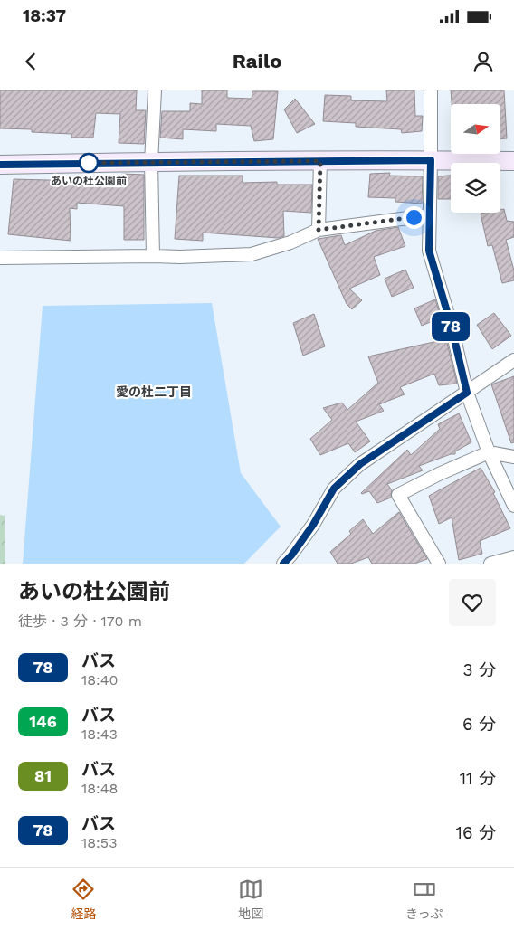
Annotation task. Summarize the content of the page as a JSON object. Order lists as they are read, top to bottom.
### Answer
{
  "districts": ["愛の杜二丁目"],
  "places": ["あいの杜公園前"],
  "lines": ["bus line 78"],
  "north": "right",
  "page": {
    "status": "18:37",
    "header": "Railo",
    "on_map": "78",
    "heading": ["あいの杜公園前", "徒歩 · 3 分 · 170 m"],
    "list": [
      {
        "mark": "78",
        "name": "バス",
        "note": "18:40",
        "value": "3 分"
      },
      {
        "mark": "146",
        "name": "バス",
        "note": "18:43",
        "value": "6 分"
      },
      {
        "mark": "81",
        "name": "バス",
        "note": "18:48",
        "value": "11 分"
      },
      {
        "mark": "78",
        "name": "バス",
        "note": "18:53",
        "value": "16 分"
      }
    ],
    "tabs": ["経路", "地図", "きっぷ"]
  }
}
